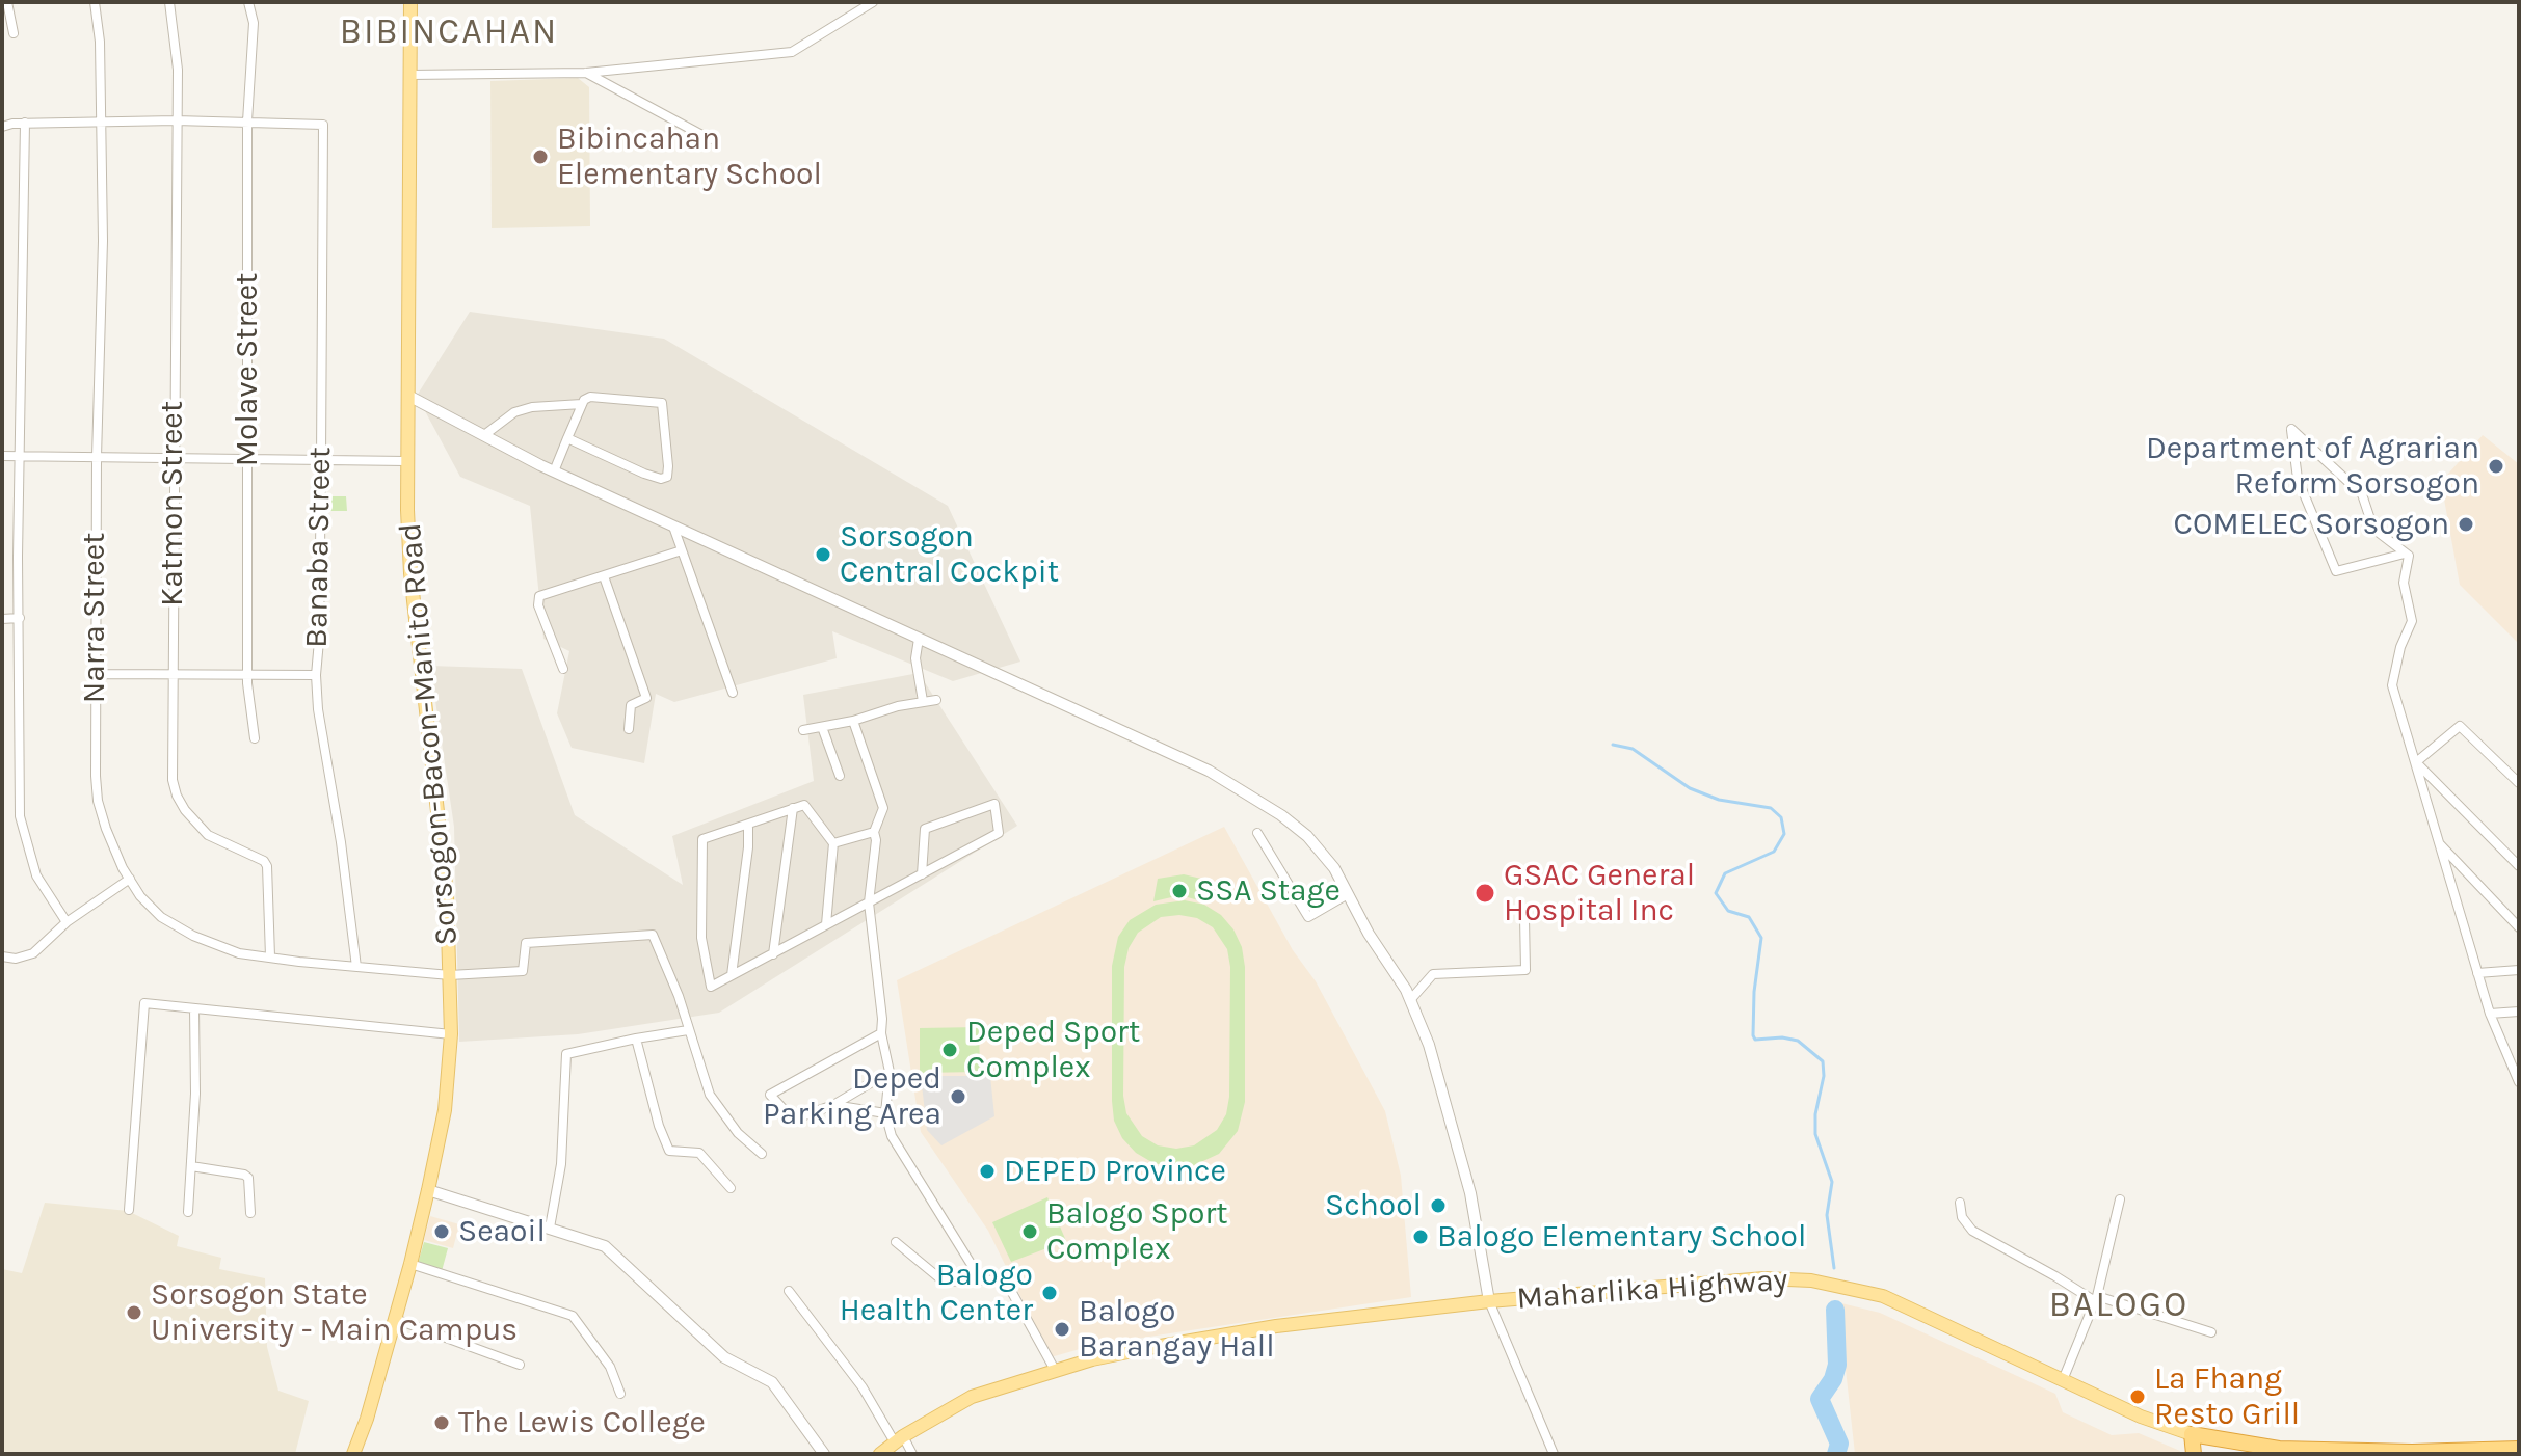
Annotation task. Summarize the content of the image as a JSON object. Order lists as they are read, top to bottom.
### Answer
{
  "streets": {
    "highway": ["Maharlika Highway"],
    "main road": ["Sorsogon-Bacon-Manito Road"],
    "street": [
      "Molave Street",
      "Katmon Street",
      "Banaba Street",
      "Narra Street"
    ]
  },
  "crossings": [
    ["Molave Street", "Banaba Street"],
    ["Katmon Street", "Narra Street"],
    ["Banaba Street", "Narra Street"],
    ["Narra Street", "Sorsogon-Bacon-Manito Road"]
  ],
  "districts": ["BIBINCAHAN", "BALOGO"],
  "places": [
    "Bibincahan Elementary School",
    "Department of Agrarian Reform Sorsogon",
    "COMELEC Sorsogon",
    "Sorsogon Central Cockpit",
    "SSA Stage",
    "GSAC General Hospital Inc",
    "Deped Sport Complex",
    "Deped Parking Area",
    "DEPED Province",
    "School",
    "Seaoil",
    "Balogo Sport Complex",
    "Balogo Elementary School",
    "Balogo Health Center",
    "Sorsogon State University - Main Campus",
    "Balogo Barangay Hall",
    "La Fhang Resto Grill",
    "The Lewis College"
  ]
}
